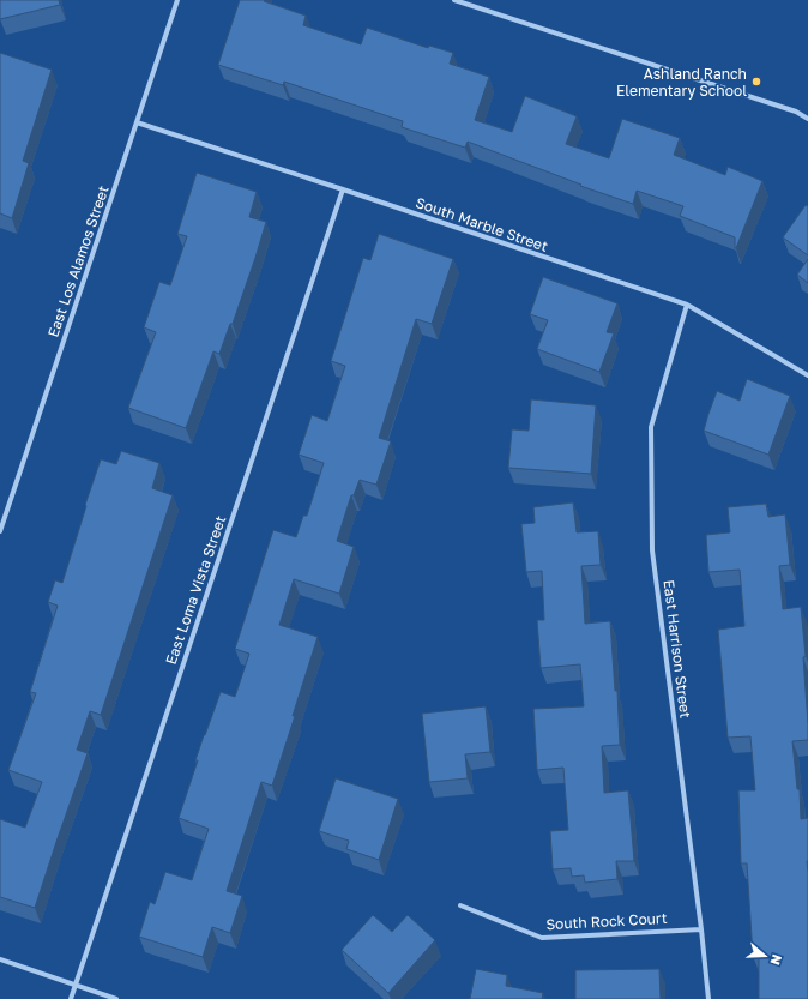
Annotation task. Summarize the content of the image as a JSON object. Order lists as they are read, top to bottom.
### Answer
{
  "streets": {
    "street": [
      "South Marble Street",
      "East Los Alamos Street",
      "East Loma Vista Street",
      "East Harrison Street",
      "South Rock Court"
    ]
  },
  "crossings": [
    ["South Marble Street", "East Los Alamos Street"],
    ["South Marble Street", "East Loma Vista Street"],
    ["South Marble Street", "East Harrison Street"],
    ["East Harrison Street", "South Rock Court"]
  ],
  "places": ["Ashland Ranch Elementary School"],
  "north": "right"
}
